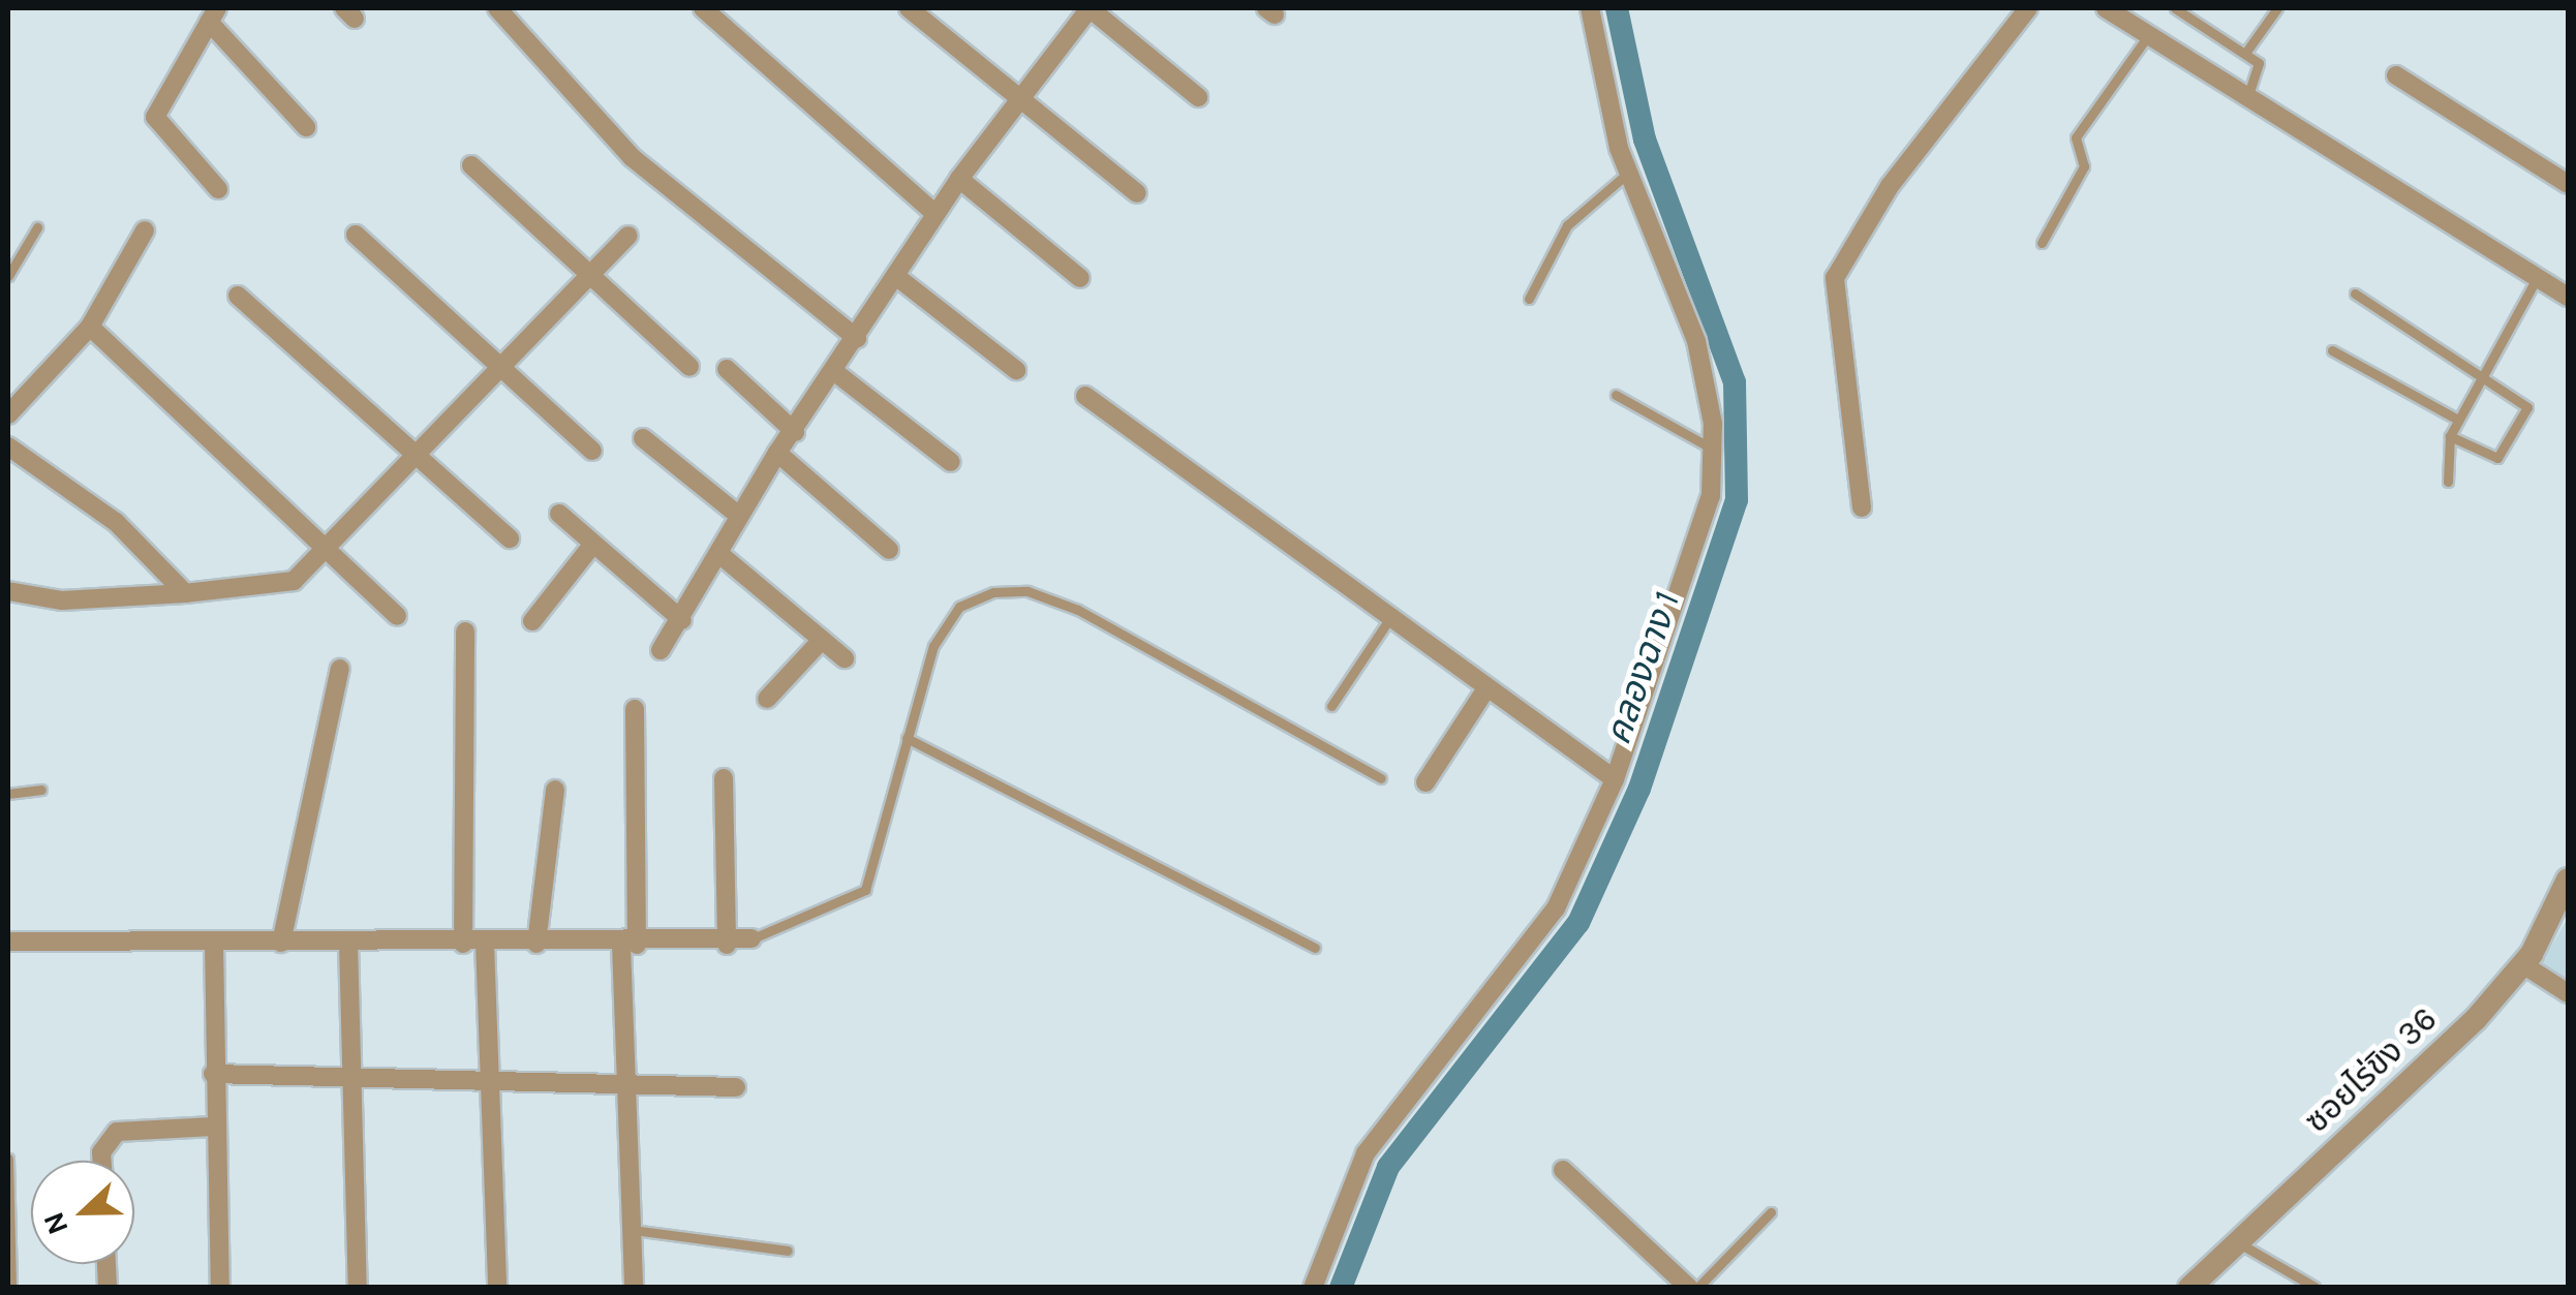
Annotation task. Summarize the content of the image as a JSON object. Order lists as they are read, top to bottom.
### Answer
{
  "streets": {
    "street": ["ซอยไร่ขิง 36"]
  },
  "water": ["คลองฉาง 1"],
  "north": "left"
}
